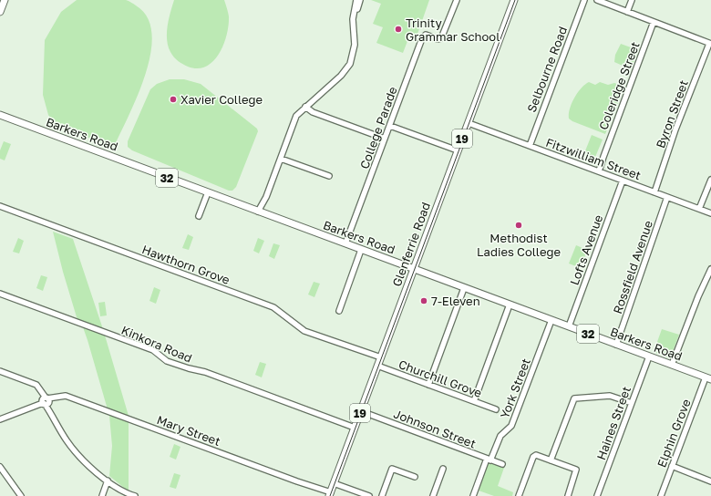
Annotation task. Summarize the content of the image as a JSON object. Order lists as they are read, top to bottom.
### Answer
{
  "streets": {
    "main road": [
      "Barkers Road",
      "19",
      "32",
      "Glenferrie Road"
    ],
    "street": [
      "Selbourne Road",
      "Coleridge Street",
      "Byron Street",
      "College Parade",
      "Fitzwilliam Street",
      "Lofts Avenue",
      "Hawthorn Grove",
      "Rossfield Avenue",
      "Kinkora Road",
      "Churchill Grove",
      "York Street",
      "Haines Street",
      "Johnson Street",
      "Mary Street",
      "Elphin Grove"
    ]
  },
  "crossings": [
    ["Selbourne Road", "Fitzwilliam Street"],
    ["Coleridge Street", "Fitzwilliam Street"],
    ["Byron Street", "Fitzwilliam Street"],
    ["College Parade", "Barkers Road"],
    ["Barkers Road", "Glenferrie Road"],
    ["Barkers Road", "Lofts Avenue"],
    ["Barkers Road", "Rossfield Avenue"],
    ["Barkers Road", "York Street"],
    ["Barkers Road", "Haines Street"],
    ["Barkers Road", "Elphin Grove"],
    ["Fitzwilliam Street", "Glenferrie Road"],
    ["Fitzwilliam Street", "Lofts Avenue"],
    ["Fitzwilliam Street", "Rossfield Avenue"],
    ["Glenferrie Road", "Hawthorn Grove"],
    ["Glenferrie Road", "Kinkora Road"],
    ["Glenferrie Road", "Churchill Grove"],
    ["Glenferrie Road", "Johnson Street"],
    ["Glenferrie Road", "Mary Street"],
    ["Hawthorn Grove", "Churchill Grove"],
    ["York Street", "Johnson Street"]
  ],
  "places": [
    "Trinity Grammar School",
    "Xavier College",
    "Methodist Ladies College",
    "7-Eleven"
  ]
}
